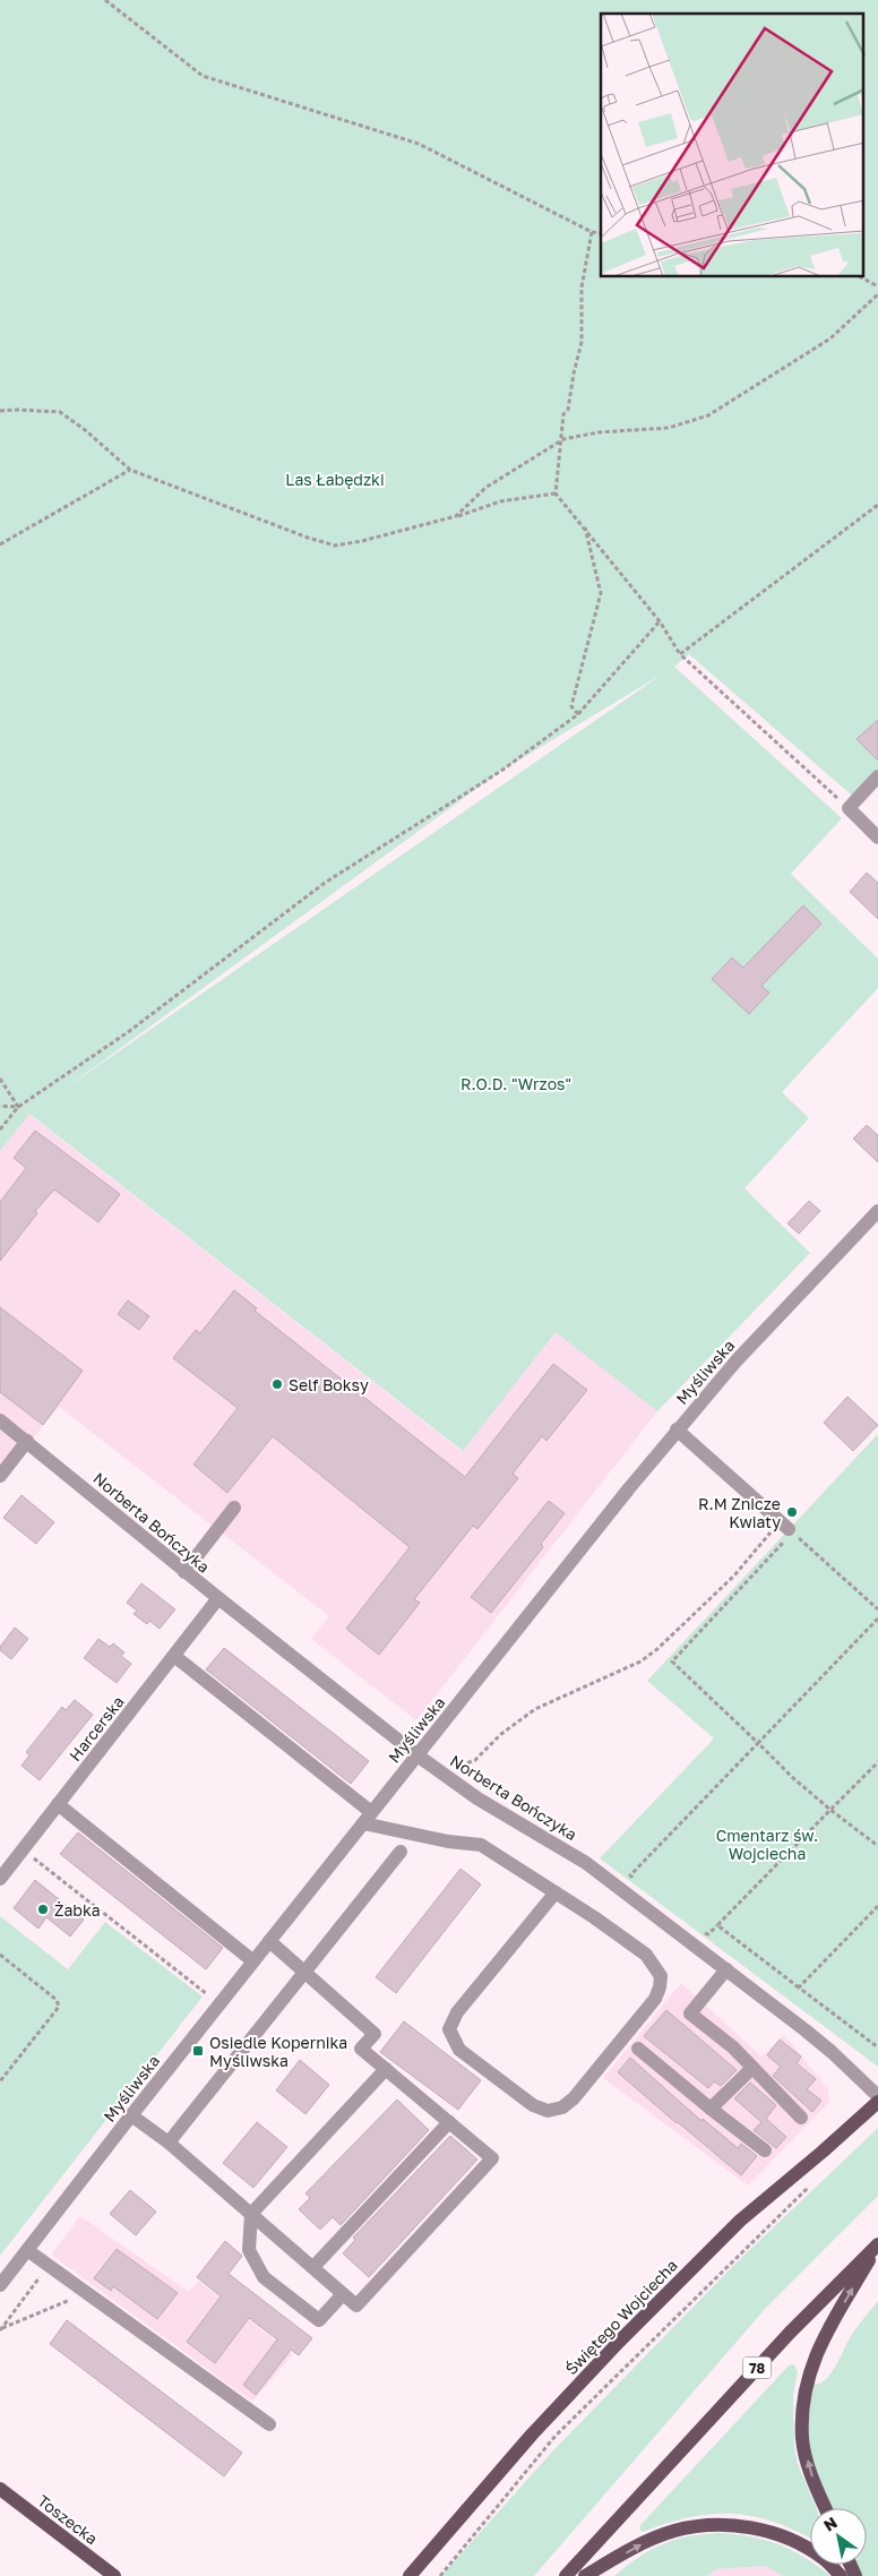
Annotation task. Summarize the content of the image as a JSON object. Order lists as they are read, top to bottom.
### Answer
{
  "streets": {
    "main road": ["Świętego Wojciecha", "78", "Toszecka"],
    "street": ["Myśliwska", "Norberta Bończyka", "Harcerska"]
  },
  "crossings": [
    ["Myśliwska", "Norberta Bończyka"],
    ["Norberta Bończyka", "Harcerska"]
  ],
  "parks": ["Las Łabędzki", "R.O.D. \"Wrzos\"", "Cmentarz św. Wojciecha"],
  "places": {
    "other": ["Self Boksy", "R.M Znicze Kwiaty", "Żabka"],
    "transit": ["Osiedle Kopernika Myśliwska"]
  },
  "north": "top left"
}
